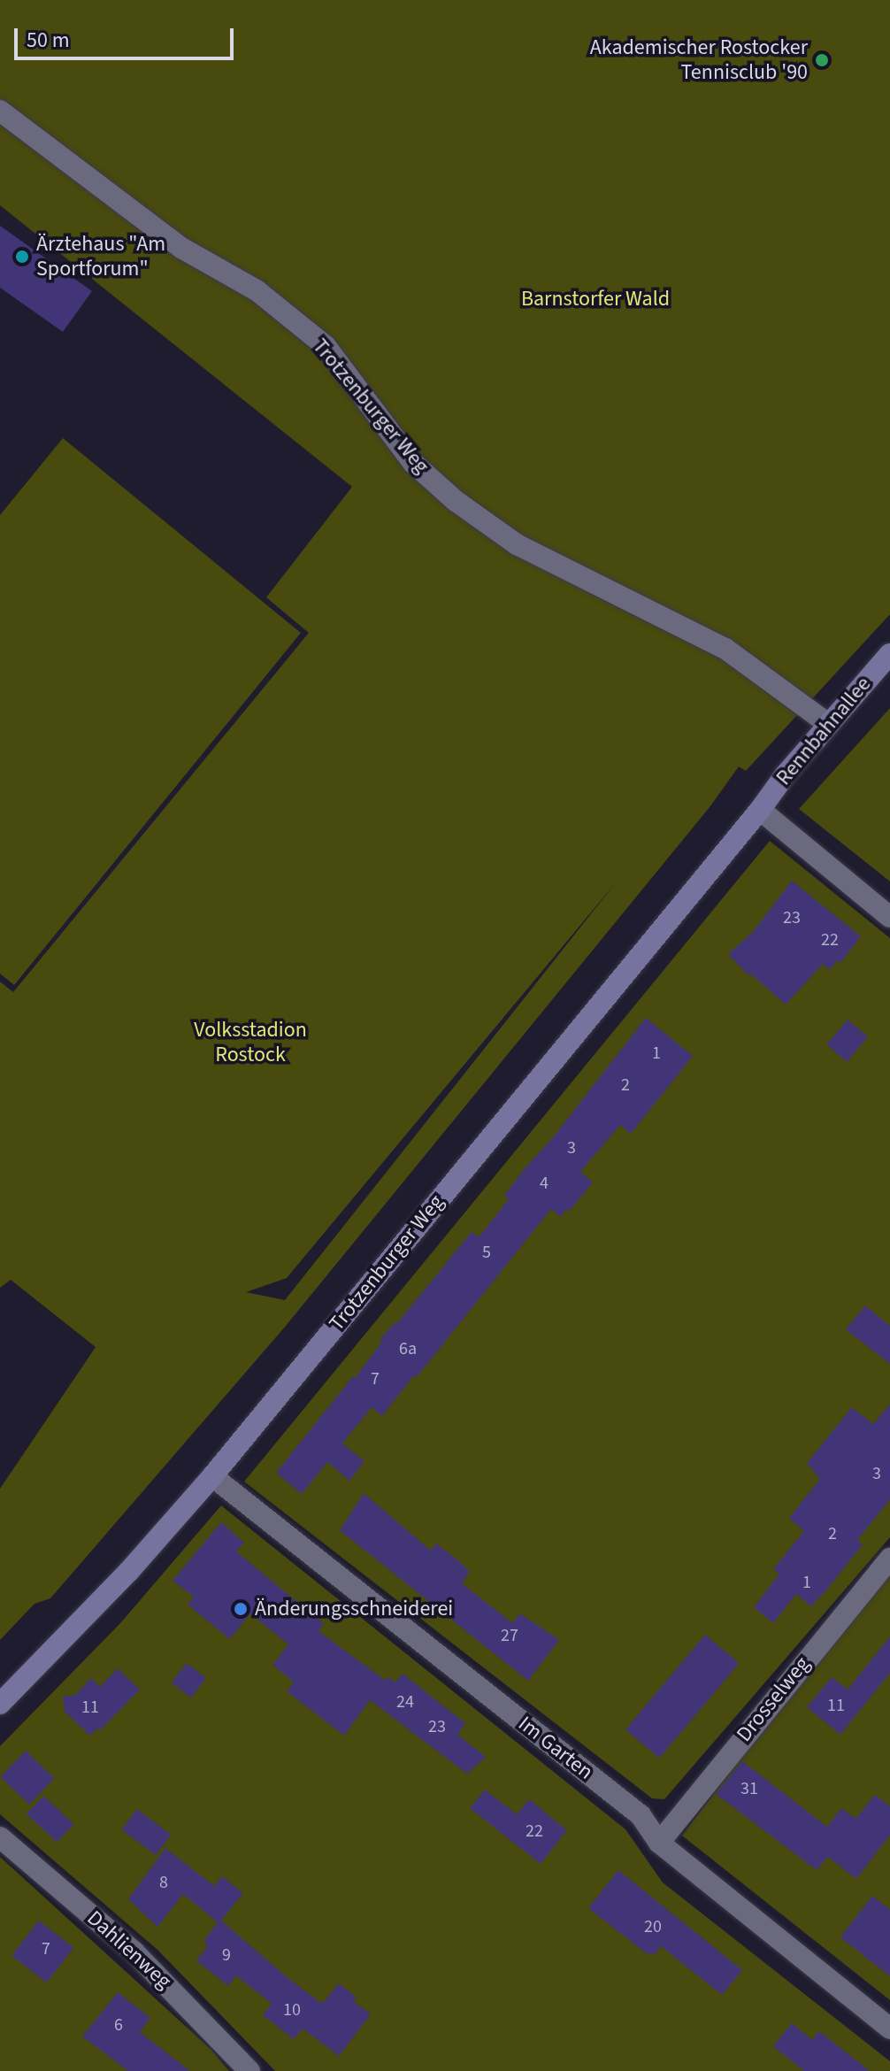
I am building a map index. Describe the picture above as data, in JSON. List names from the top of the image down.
{
  "streets": {
    "street": [
      "Trotzenburger Weg",
      "Rennbahnallee",
      "Drosselweg",
      "Im Garten",
      "Dahlienweg"
    ]
  },
  "crossings": [
    ["Trotzenburger Weg", "Rennbahnallee"],
    ["Trotzenburger Weg", "Im Garten"],
    ["Drosselweg", "Im Garten"]
  ],
  "parks": ["Barnstorfer Wald", "Volksstadion Rostock"],
  "places": ["Akademischer Rostocker Tennisclub '90", "Ärztehaus \"Am Sportforum\"", "Änderungsschneiderei"],
  "house_numbers": [
    "23",
    "22",
    "1",
    "2",
    "3",
    "4",
    "5",
    "6a",
    "7",
    "3",
    "2",
    "1",
    "27",
    "24",
    "11",
    "11",
    "23",
    "31",
    "22",
    "8",
    "20",
    "7",
    "9",
    "10",
    "6"
  ],
  "scale_bar": "50 m"
}
